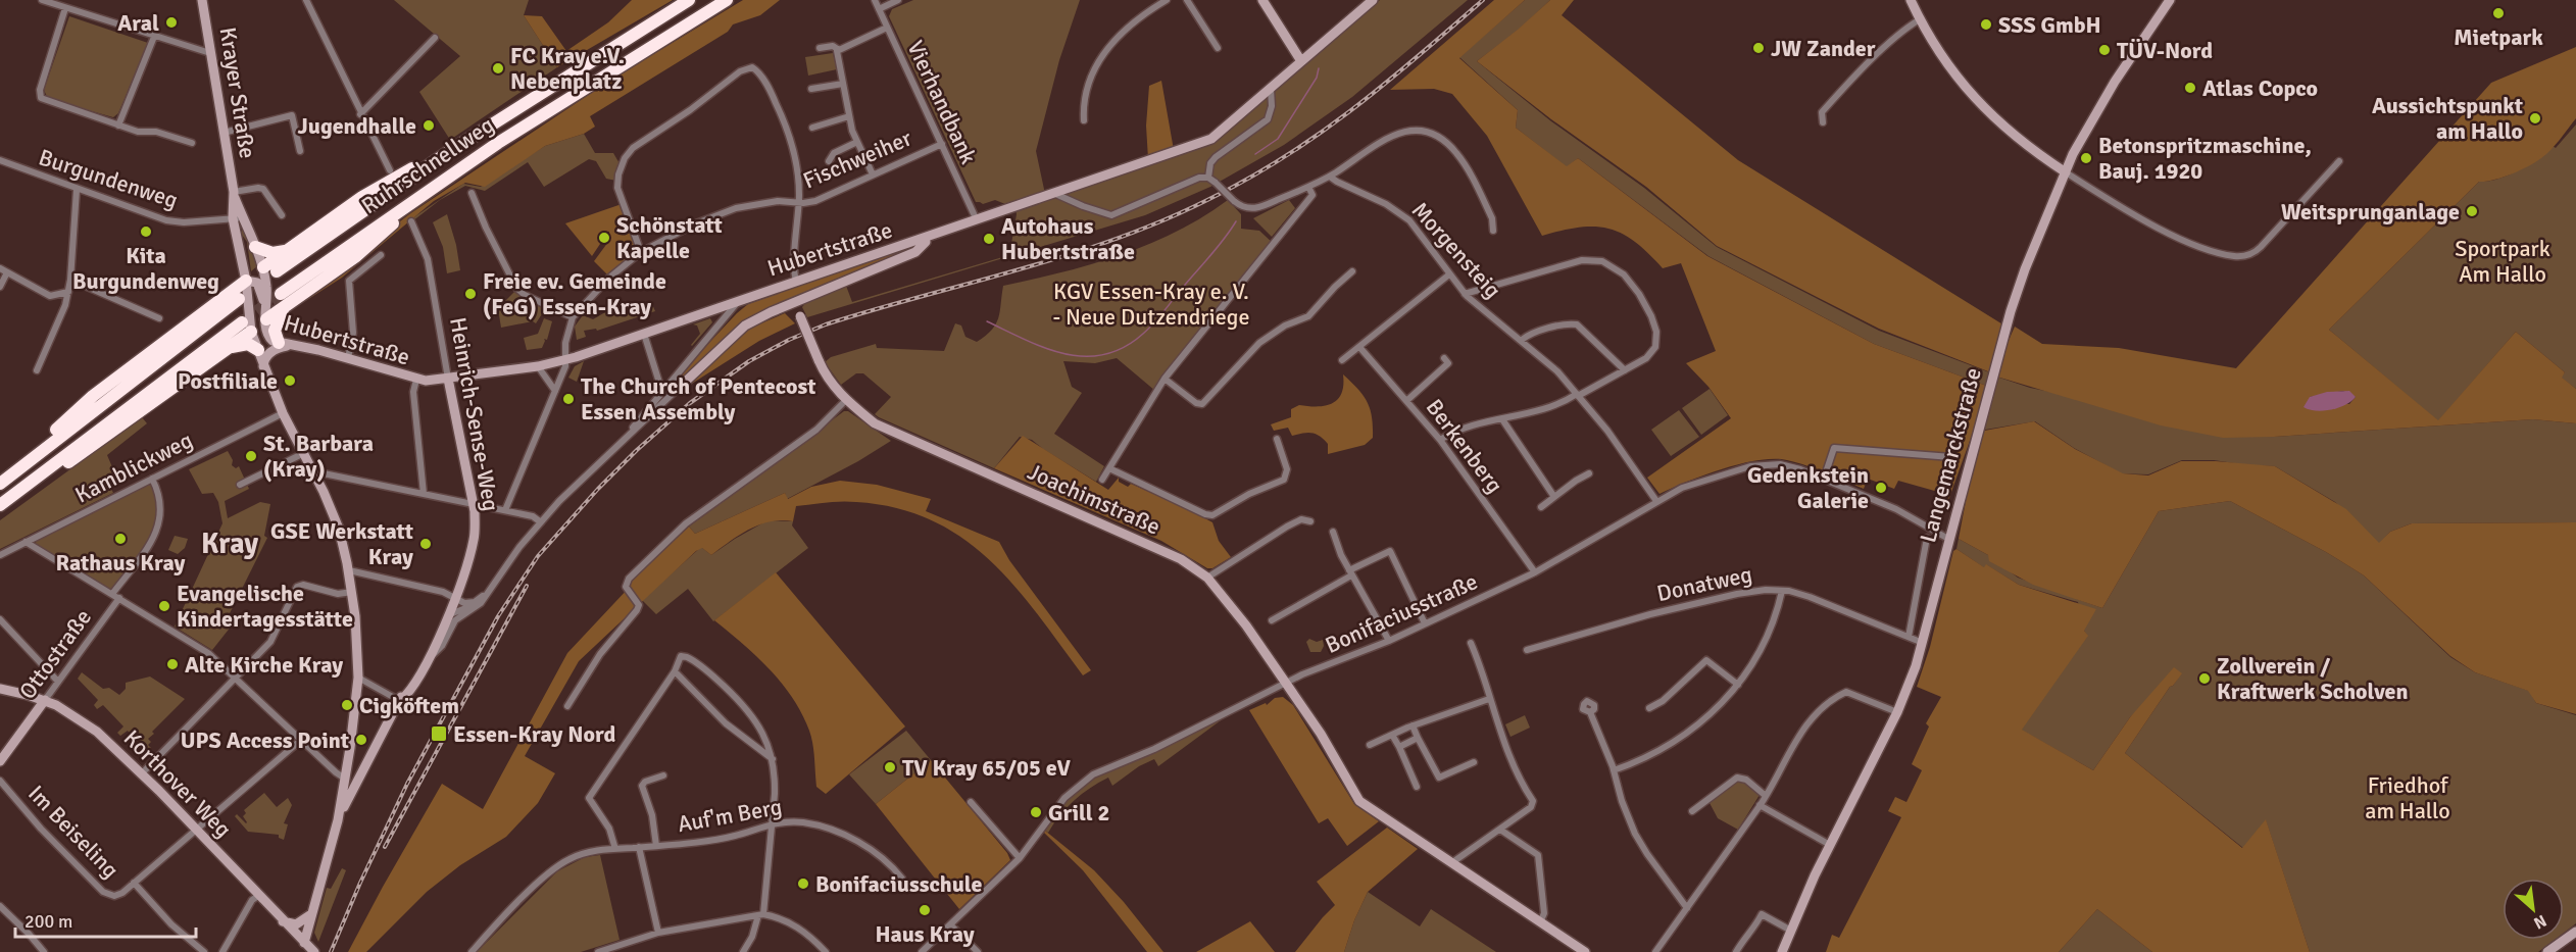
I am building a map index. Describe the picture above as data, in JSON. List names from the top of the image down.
{
  "streets": {
    "highway": ["Ruhrschnellweg"],
    "street": [
      "Krayer Straße",
      "Vierhandbank",
      "Fischweiher",
      "Burgundenweg",
      "Hubertstraße",
      "Morgensteig",
      "Heinrich-Sense-Weg",
      "Berkenberg",
      "Langemarckstraße",
      "Kamblickweg",
      "Joachimstraße",
      "Donatweg",
      "Bonifaciusstraße",
      "Ottostraße",
      "Korthover Weg",
      "Auf'm Berg",
      "Im Beiseling"
    ]
  },
  "crossings": [
    ["Krayer Straße", "Ruhrschnellweg"],
    ["Krayer Straße", "Burgundenweg"],
    ["Krayer Straße", "Hubertstraße"],
    ["Krayer Straße", "Heinrich-Sense-Weg"],
    ["Krayer Straße", "Kamblickweg"],
    ["Krayer Straße", "Korthover Weg"],
    ["Vierhandbank", "Fischweiher"],
    ["Vierhandbank", "Hubertstraße"],
    ["Fischweiher", "Hubertstraße"],
    ["Ruhrschnellweg", "Hubertstraße"],
    ["Hubertstraße", "Heinrich-Sense-Weg"],
    ["Morgensteig", "Bonifaciusstraße"],
    ["Berkenberg", "Bonifaciusstraße"],
    ["Langemarckstraße", "Donatweg"],
    ["Langemarckstraße", "Bonifaciusstraße"],
    ["Kamblickweg", "Ottostraße"],
    ["Joachimstraße", "Bonifaciusstraße"],
    ["Ottostraße", "Korthover Weg"]
  ],
  "districts": ["Kray"],
  "parks": ["Sportpark Am Hallo", "KGV Essen-Kray e. V. - Neue Dutzendriege", "Friedhof am Hallo"],
  "places": {
    "other": [
      "Mietpark",
      "Aral",
      "SSS GmbH",
      "JW Zander",
      "TÜV-Nord",
      "FC Kray e.V. Nebenplatz",
      "Atlas Copco",
      "Aussichtspunkt am Hallo",
      "Jugendhalle",
      "Betonspritzmaschine, Bauj. 1920",
      "Weitsprunganlage",
      "Kita Burgundenweg",
      "Schönstatt Kapelle",
      "Autohaus Hubertstraße",
      "Freie ev. Gemeinde (FeG) Essen-Kray",
      "Postfiliale",
      "The Church of Pentecost Essen Assembly",
      "St. Barbara (Kray)",
      "Gedenkstein Galerie",
      "Rathaus Kray",
      "GSE Werkstatt Kray",
      "Evangelische Kindertagesstätte",
      "Alte Kirche Kray",
      "Zollverein / Kraftwerk Scholven",
      "Cigköftem",
      "UPS Access Point",
      "TV Kray 65/05 eV",
      "Grill 2",
      "Bonifaciusschule",
      "Haus Kray"
    ],
    "transit": ["Essen-Kray Nord"]
  },
  "scale_bar": "200 m",
  "north": "bottom right"
}
